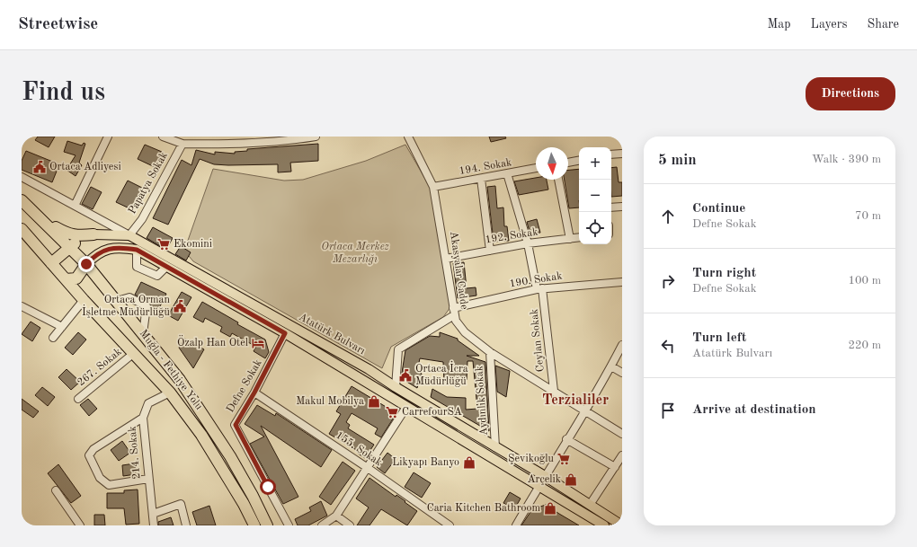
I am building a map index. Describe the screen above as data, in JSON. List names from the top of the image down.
{
  "streets": {
    "highway": ["Muğla - Fethiye Yolu"],
    "main road": ["Atatürk Bulvarı"],
    "street": [
      "194. Sokak",
      "Papatya Sokak",
      "192. Sokak",
      "Akasyalar Cadde",
      "190. Sokak",
      "Ceylan Sokak",
      "267. Sokak",
      "Defne Sokak",
      "Aydınlık Sokak",
      "155. Sokak",
      "214. Sokak"
    ]
  },
  "crossings": [
    ["194. Sokak", "Akasyalar Cadde"],
    ["194. Sokak", "Ceylan Sokak"],
    ["Papatya Sokak", "Atatürk Bulvarı"],
    ["192. Sokak", "Akasyalar Cadde"],
    ["192. Sokak", "Ceylan Sokak"],
    ["Akasyalar Cadde", "190. Sokak"],
    ["Akasyalar Cadde", "Ceylan Sokak"],
    ["Akasyalar Cadde", "Aydınlık Sokak"],
    ["190. Sokak", "Atatürk Bulvarı"],
    ["190. Sokak", "Ceylan Sokak"],
    ["Atatürk Bulvarı", "Muğla - Fethiye Yolu"],
    ["Atatürk Bulvarı", "Defne Sokak"],
    ["Atatürk Bulvarı", "Aydınlık Sokak"],
    ["267. Sokak", "Muğla - Fethiye Yolu"],
    ["Muğla - Fethiye Yolu", "214. Sokak"],
    ["Defne Sokak", "155. Sokak"]
  ],
  "districts": ["Terzialiler"],
  "parks": ["Ortaca Merkez Mezarlığı"],
  "places": {
    "public building": ["Ortaca Adliyesi", "Ortaca Orman İşletme Müdürlüğü", "Ortaca İcra Müdürlüğü"],
    "supermarket": ["Ekomini", "CarrefourSA", "Şevikoğlu"],
    "hotel": ["Özalp Han Otel"],
    "shop": [
      "Makul Mobilya",
      "Likyapı Banyo",
      "Arçelik",
      "Caria Kitchen Bathroom"
    ]
  },
  "north": "bottom",
  "page": {
    "header": "Streetwise",
    "nav": ["Map", "Layers", "Share"],
    "buttons": "Directions",
    "title": "Find us",
    "heading": ["5 min", "Walk · 390 m"],
    "map_buttons": ["+", "−"],
    "list": [
      ["Continue", "Defne Sokak", "70 m"],
      ["Turn right", "Defne Sokak", "100 m"],
      ["Turn left", "Atatürk Bulvarı", "220 m"],
      "Arrive at destination"
    ]
  }
}
